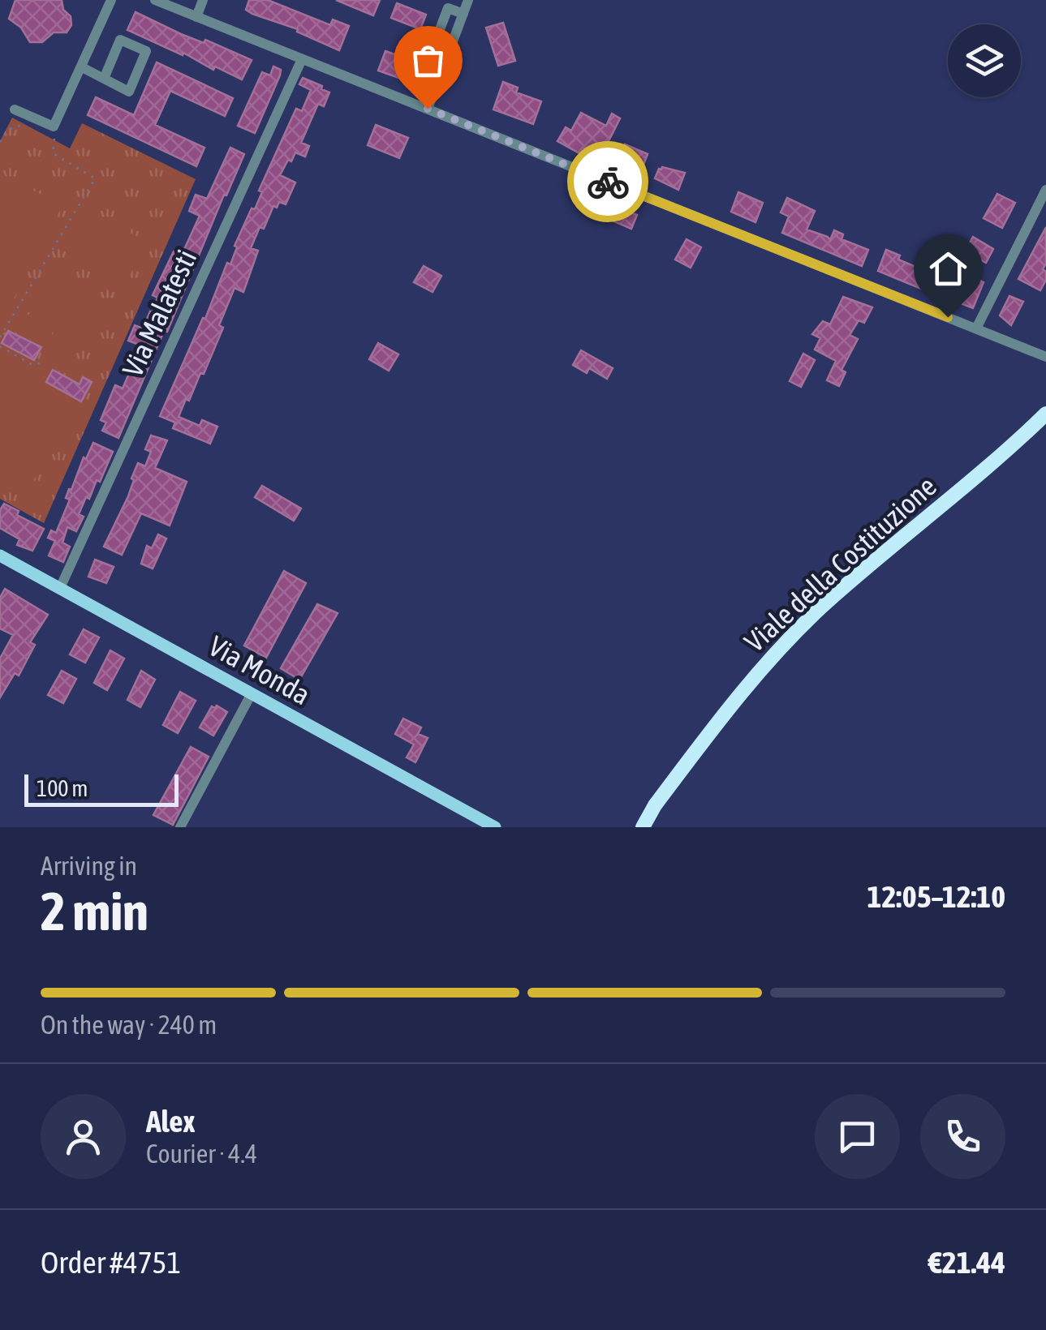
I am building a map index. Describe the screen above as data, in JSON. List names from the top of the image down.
{
  "streets": {
    "highway": ["Viale della Costituzione"],
    "main road": ["Via Monda"],
    "street": ["Via Malatesti"]
  },
  "crossings": [
    ["Via Malatesti", "Via Monda"]
  ],
  "scale_bar": "100 m",
  "page": {
    "scale": "100 m",
    "heading": ["2 min", "Arriving in", "12:05–12:10"],
    "panel": [
      "Alex",
      "Courier · 4.4",
      "Order #4751",
      "€21.44"
    ],
    "bar": "On the way · 240 m"
  }
}
